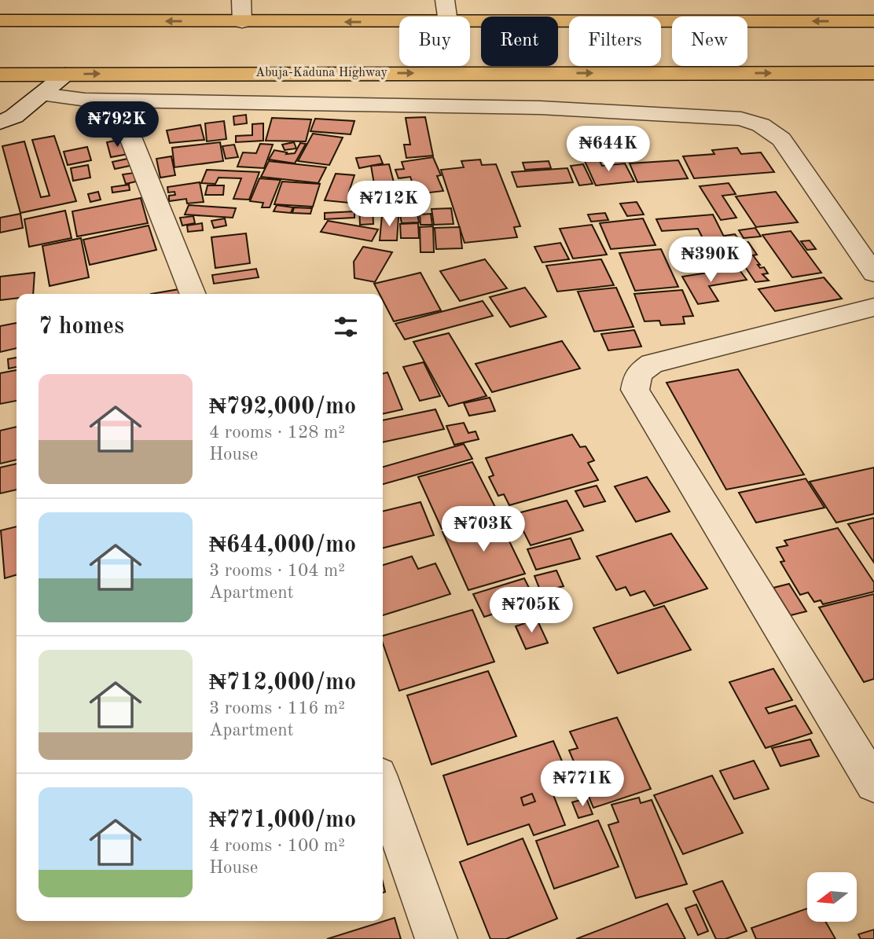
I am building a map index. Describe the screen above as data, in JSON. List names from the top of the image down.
{
  "streets": {
    "highway": ["Abuja-Kaduna Highway"]
  },
  "north": "left",
  "page": {
    "chip": [
      "Buy",
      "Rent",
      "Filters",
      "New"
    ],
    "price": [
      "₦792K",
      "₦644K",
      "₦712K",
      "₦390K",
      "₦703K",
      "₦705K",
      "₦771K"
    ],
    "heading": "7 homes",
    "list": [
      {
        "name": "₦792,000/mo",
        "note": "4 rooms · 128 m² · House"
      },
      {
        "name": "₦644,000/mo",
        "note": "3 rooms · 104 m² · Apartment"
      },
      {
        "name": "₦712,000/mo",
        "note": "3 rooms · 116 m² · Apartment"
      },
      {
        "name": "₦771,000/mo",
        "note": "4 rooms · 100 m² · House"
      }
    ]
  }
}
